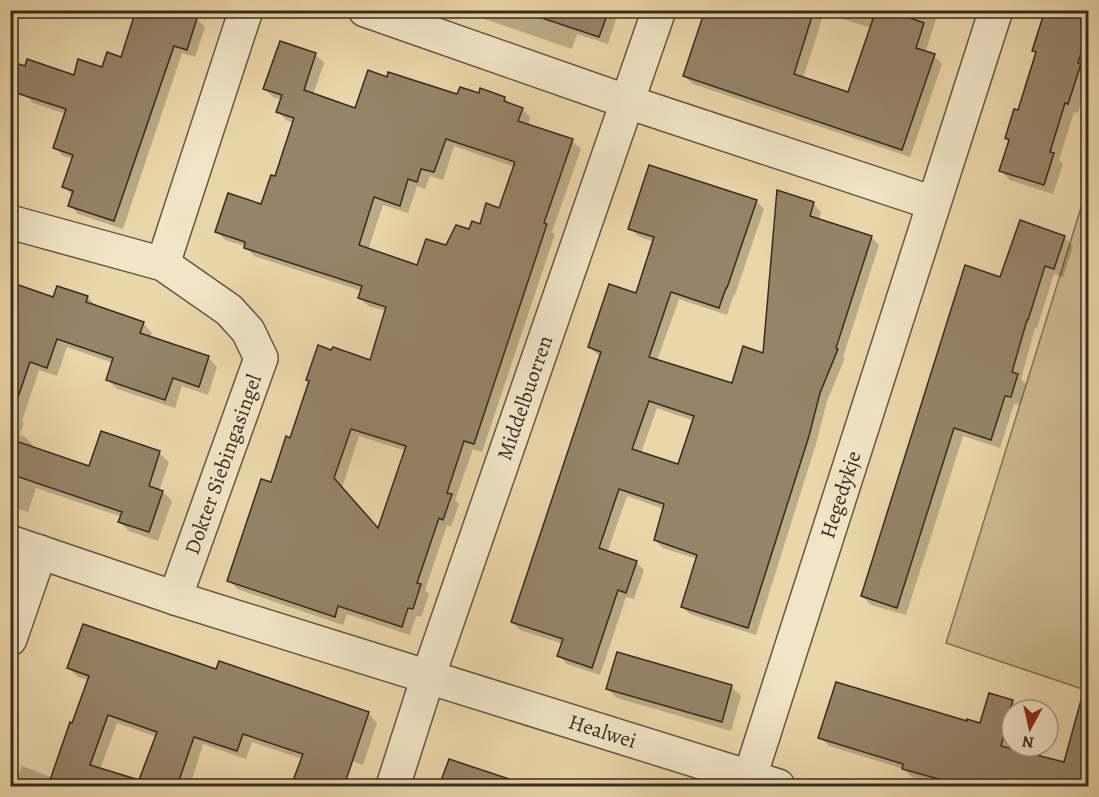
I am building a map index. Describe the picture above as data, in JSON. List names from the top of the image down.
{
  "streets": {
    "street": [
      "Middelbuorren",
      "Dokter Siebingasingel",
      "Hegedykje",
      "Healwei"
    ]
  },
  "crossings": [
    ["Middelbuorren", "Healwei"],
    ["Hegedykje", "Healwei"]
  ],
  "north": "bottom"
}
